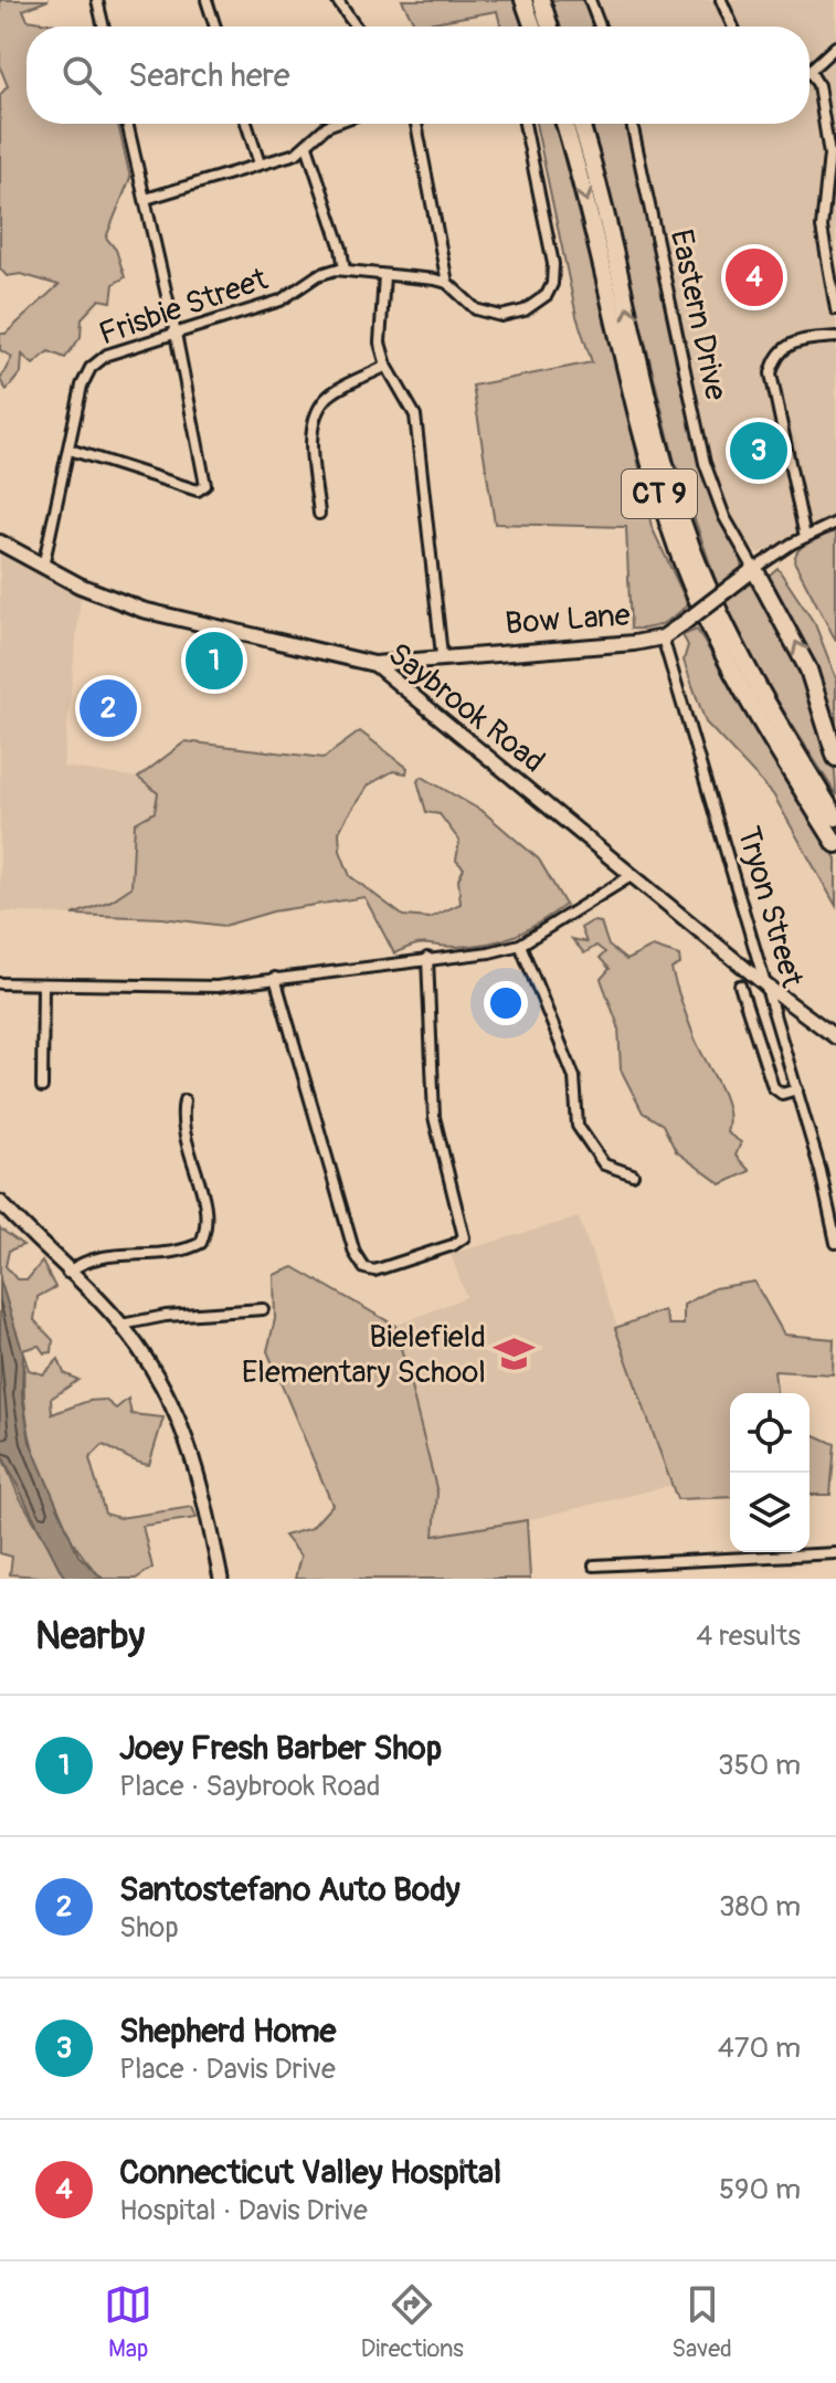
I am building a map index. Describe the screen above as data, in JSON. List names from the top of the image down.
{
  "streets": {
    "highway": ["CT 9"],
    "main road": ["Bow Lane", "Saybrook Road"],
    "street": ["Frisbie Street", "Eastern Drive", "Tryon Street"]
  },
  "crossings": [
    ["Frisbie Street", "Saybrook Road"],
    ["Eastern Drive", "Bow Lane"],
    ["Bow Lane", "Saybrook Road"],
    ["Bow Lane", "Tryon Street"],
    ["Saybrook Road", "Tryon Street"]
  ],
  "places": {
    "school or university": ["Bielefield Elementary School"]
  },
  "page": {
    "search": "Search here",
    "pins": [
      "4",
      "3",
      "1",
      "2"
    ],
    "heading": ["Nearby", "4 results"],
    "list": [
      {
        "mark": "1",
        "name": "Joey Fresh Barber Shop",
        "note": "Place · Saybrook Road",
        "value": "350 m"
      },
      {
        "mark": "2",
        "name": "Santostefano Auto Body",
        "note": "Shop",
        "value": "380 m"
      },
      {
        "mark": "3",
        "name": "Shepherd Home",
        "note": "Place · Davis Drive",
        "value": "470 m"
      },
      {
        "mark": "4",
        "name": "Connecticut Valley Hospital",
        "note": "Hospital · Davis Drive",
        "value": "590 m"
      }
    ],
    "nav": ["Map", "Directions", "Saved"]
  }
}
